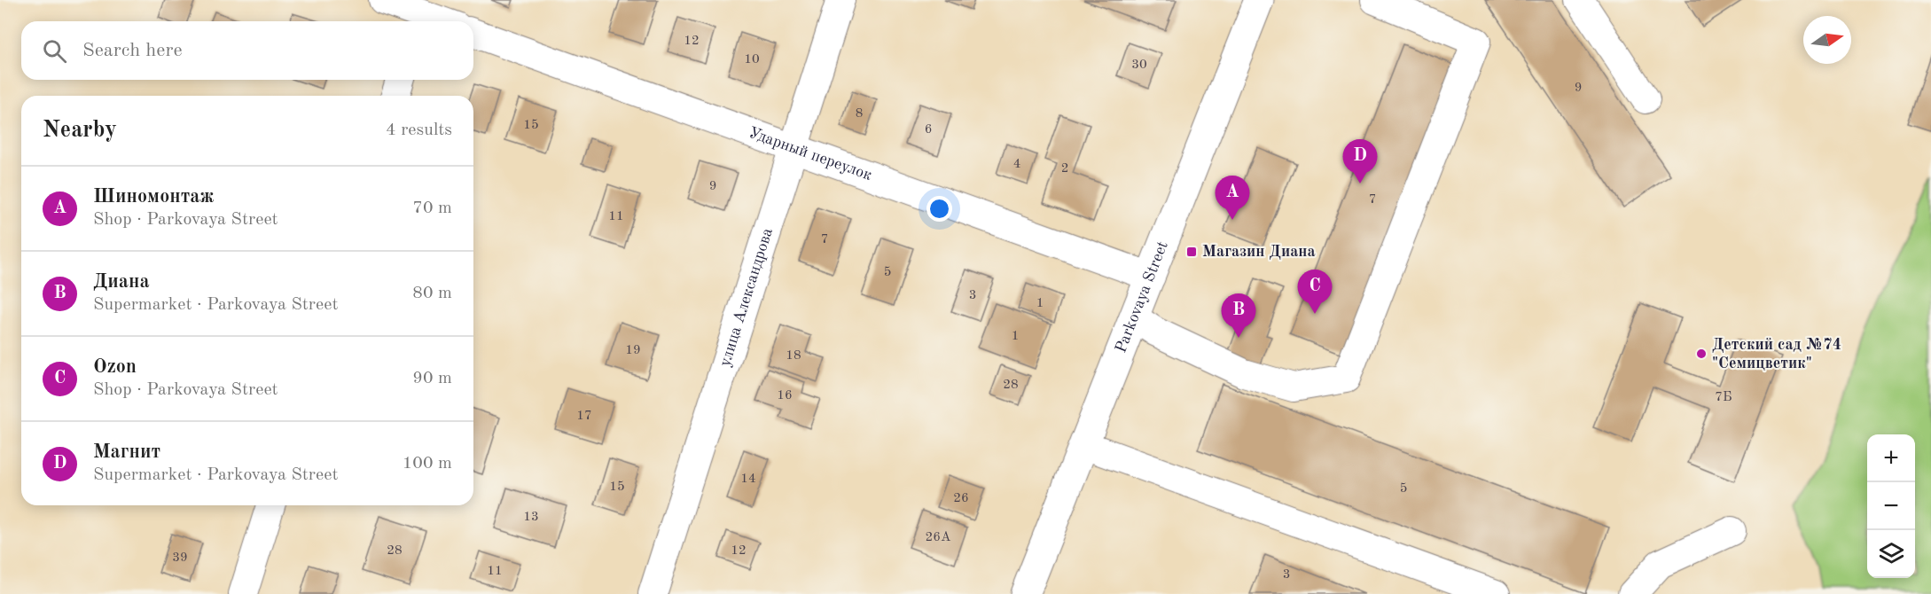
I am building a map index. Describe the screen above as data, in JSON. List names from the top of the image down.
{
  "streets": {
    "main road": ["Parkovaya Street"],
    "street": ["Ударный переулок", "улица Александрова"]
  },
  "crossings": [
    ["Ударный переулок", "улица Александрова"],
    ["Ударный переулок", "Parkovaya Street"]
  ],
  "places": {
    "transit": ["Магазин Диана"],
    "other": ["Детский сад №74 \"Семицветик\""]
  },
  "house_numbers": [
    "12",
    "10",
    "30",
    "9",
    "8",
    "15",
    "6",
    "4",
    "2",
    "9",
    "7",
    "11",
    "7",
    "5",
    "3",
    "1",
    "1",
    "19",
    "18",
    "28",
    "16",
    "7Б",
    "17",
    "14",
    "15",
    "5",
    "26",
    "13",
    "26А",
    "28",
    "12",
    "39",
    "11",
    "3"
  ],
  "north": "right",
  "page": {
    "search": "Search here",
    "heading": ["Nearby", "4 results"],
    "pins": [
      "D",
      "A",
      "C",
      "B"
    ],
    "list": [
      {
        "mark": "A",
        "name": "Шиномонтаж",
        "note": "Shop · Parkovaya Street",
        "value": "70 m"
      },
      {
        "mark": "B",
        "name": "Диана",
        "note": "Supermarket · Parkovaya Street",
        "value": "80 m"
      },
      {
        "mark": "C",
        "name": "Ozon",
        "note": "Shop · Parkovaya Street",
        "value": "90 m"
      },
      {
        "mark": "D",
        "name": "Магнит",
        "note": "Supermarket · Parkovaya Street",
        "value": "100 m"
      }
    ],
    "map_buttons": ["+", "−"]
  }
}
